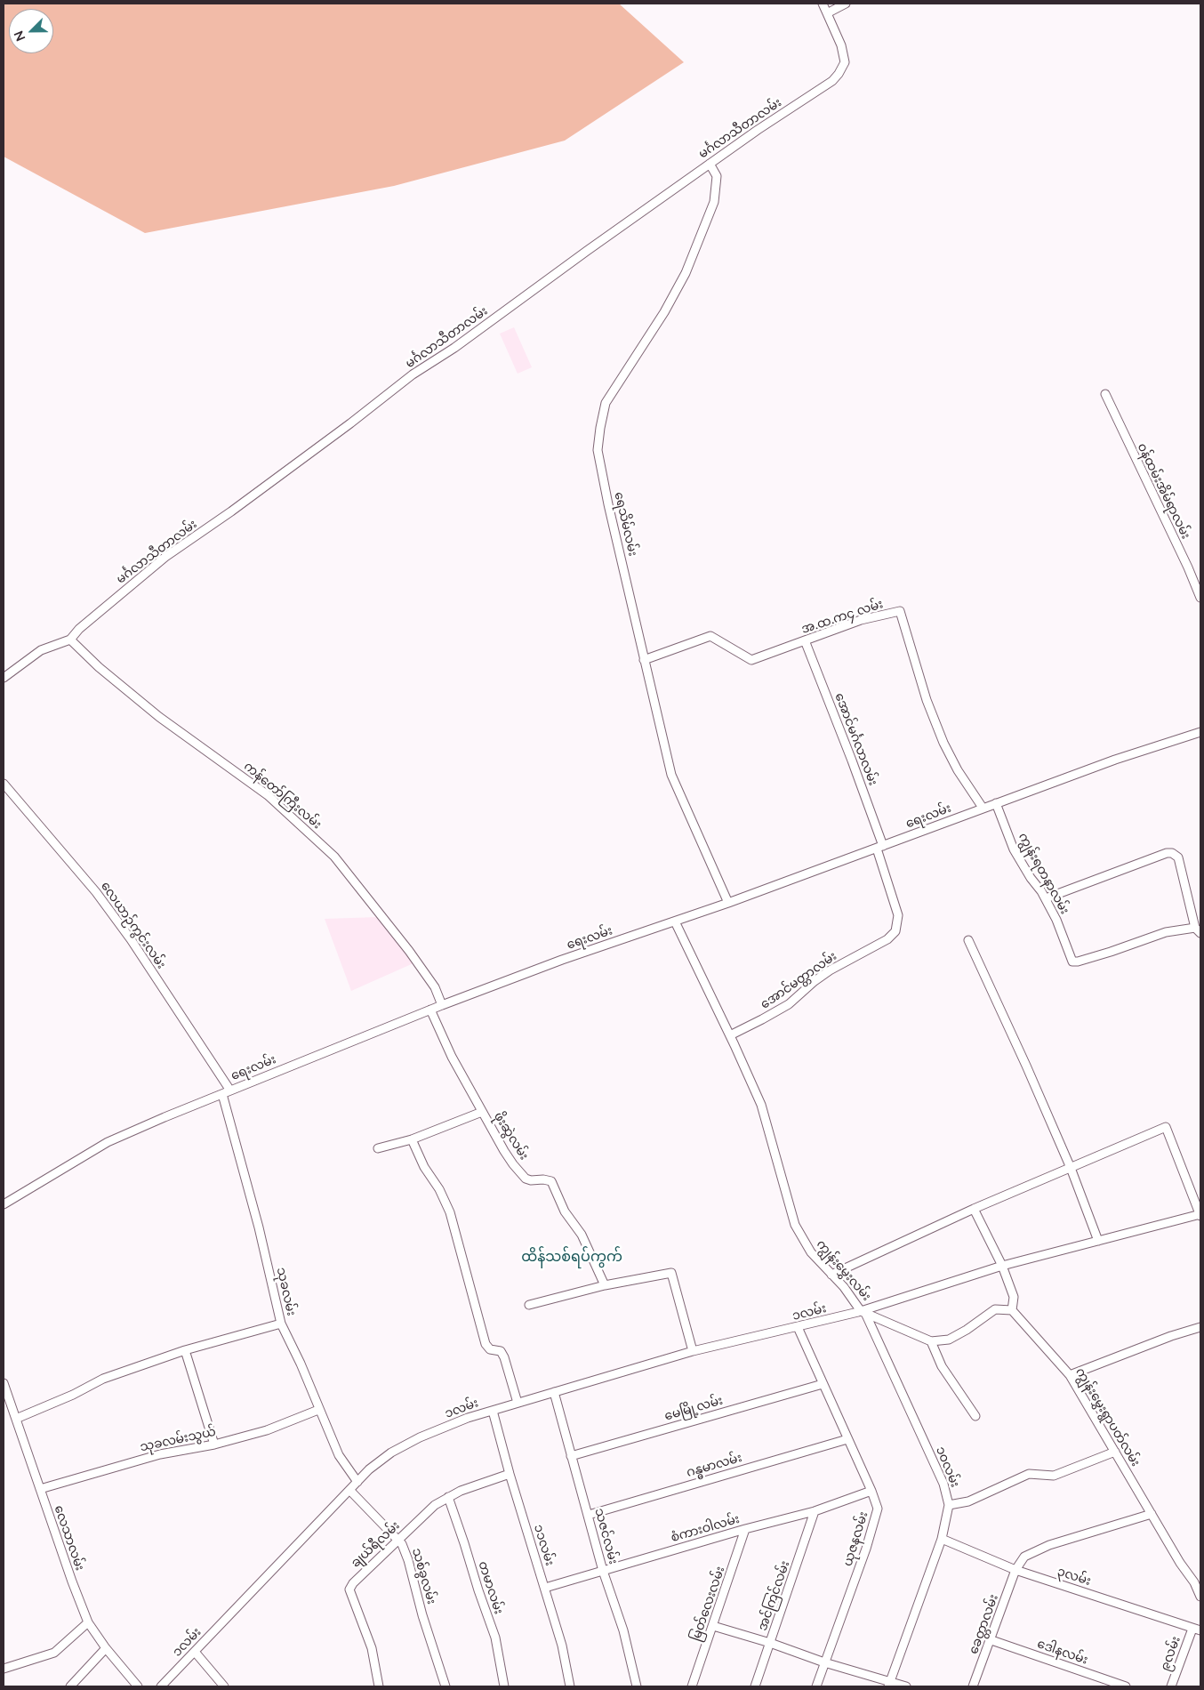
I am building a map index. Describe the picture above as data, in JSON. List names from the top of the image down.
{
  "streets": {
    "street": [
      "မင်္ဂလာသီတာလမ်း",
      "၀န်ထမ်းအိမ်ရာလမ်း",
      "ရေသိမ်လမ်း",
      "အ.ထ.က၄ လမ်း",
      "အောင်မင်္ဂလာလမ်း",
      "ကန်တော်ကြီးလမ်း",
      "ရေးလမ်း",
      "ကျွန်းရတနာလမ်း",
      "လေယာဉ်ကွင်းလမ်း",
      "အောင်မတ္တာလမ်း",
      "ဖိုးဆွဲလမ်း",
      "ကျွန်းမွှေးလမ်း",
      "သုခလမ်း",
      "၁လမ်း",
      "မေမြို့လမ်း",
      "ကျွန်းမွှေးရွာပတ်လမ်း",
      "သုခလမ်းသွယ်",
      "ဂန္ဓမာလမ်း",
      "၁၀လမ်း",
      "စံကားဝါလမ်း",
      "သဇင်လမ်း",
      "လေသာလမ်း",
      "ယုဇနလမ်း",
      "ချယ်ရီလမ်း",
      "၁၁လမ်း",
      "သစ်ခွလမ်း",
      "၃လမ်း",
      "တမာလမ်း",
      "အင်ကြင်လမ်း",
      "မြတ်လေးလမ်း",
      "ခေတ္တာလမ်း",
      "ဒေါနလမ်း",
      "၉လမ်း"
    ]
  },
  "crossings": [
    ["မင်္ဂလာသီတာလမ်း", "ရေသိမ်လမ်း"],
    ["မင်္ဂလာသီတာလမ်း", "ကန်တော်ကြီးလမ်း"],
    ["ရေသိမ်လမ်း", "အ.ထ.က၄ လမ်း"],
    ["ရေသိမ်လမ်း", "ရေးလမ်း"],
    ["အ.ထ.က၄ လမ်း", "အောင်မင်္ဂလာလမ်း"],
    ["အ.ထ.က၄ လမ်း", "ရေးလမ်း"],
    ["အောင်မင်္ဂလာလမ်း", "ရေးလမ်း"],
    ["အောင်မင်္ဂလာလမ်း", "အောင်မတ္တာလမ်း"],
    ["ကန်တော်ကြီးလမ်း", "ရေးလမ်း"],
    ["ရေးလမ်း", "ကျွန်းရတနာလမ်း"],
    ["ရေးလမ်း", "လေယာဉ်ကွင်းလမ်း"],
    ["ရေးလမ်း", "အောင်မတ္တာလမ်း"],
    ["ရေးလမ်း", "ဖိုးဆွဲလမ်း"],
    ["ရေးလမ်း", "ကျွန်းမွှေးလမ်း"],
    ["ရေးလမ်း", "သုခလမ်း"],
    ["အောင်မတ္တာလမ်း", "ကျွန်းမွှေးလမ်း"],
    ["ကျွန်းမွှေးလမ်း", "၁လမ်း"],
    ["ကျွန်းမွှေးလမ်း", "၁၀လမ်း"],
    ["သုခလမ်း", "၁လမ်း"],
    ["သုခလမ်း", "သုခလမ်းသွယ်"],
    ["၁လမ်း", "၁၀လမ်း"],
    ["၁လမ်း", "သဇင်လမ်း"],
    ["၁လမ်း", "ယုဇနလမ်း"],
    ["၁လမ်း", "၁၁လမ်း"],
    ["၁လမ်း", "သစ်ခွလမ်း"],
    ["မေမြို့လမ်း", "သဇင်လမ်း"],
    ["မေမြို့လမ်း", "ယုဇနလမ်း"],
    ["သုခလမ်းသွယ်", "လေသာလမ်း"],
    ["ဂန္ဓမာလမ်း", "သဇင်လမ်း"],
    ["ဂန္ဓမာလမ်း", "ယုဇနလမ်း"],
    ["၁၀လမ်း", "၃လမ်း"],
    ["စံကားဝါလမ်း", "သဇင်လမ်း"],
    ["စံကားဝါလမ်း", "ယုဇနလမ်း"],
    ["စံကားဝါလမ်း", "၁၁လမ်း"],
    ["စံကားဝါလမ်း", "အင်ကြင်လမ်း"],
    ["စံကားဝါလမ်း", "မြတ်လေးလမ်း"],
    ["ချယ်ရီလမ်း", "၁၁လမ်း"],
    ["ချယ်ရီလမ်း", "သစ်ခွလမ်း"],
    ["ချယ်ရီလမ်း", "တမာလမ်း"],
    ["၃လမ်း", "ခေတ္တာလမ်း"],
    ["၃လမ်း", "၉လမ်း"],
    ["ခေတ္တာလမ်း", "ဒေါနလမ်း"]
  ],
  "districts": ["ထိန်သစ်ရပ်ကွက်"],
  "north": "bottom left"
}
